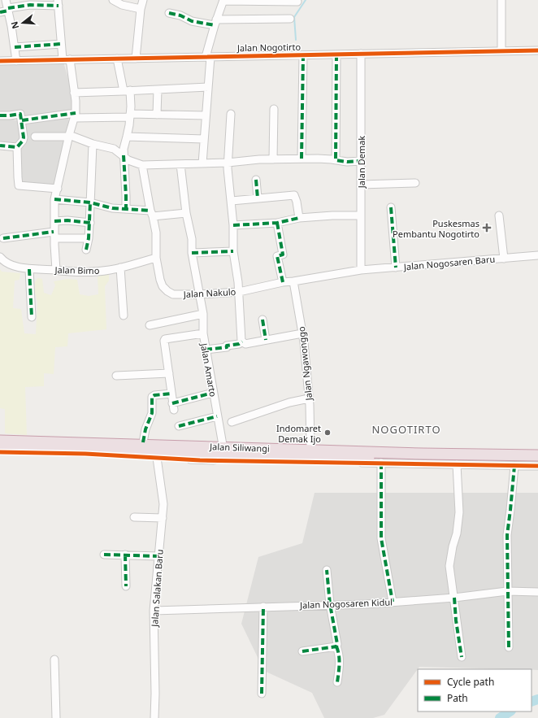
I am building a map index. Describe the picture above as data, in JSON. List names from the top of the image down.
{
  "streets": {
    "highway": ["Jalan Siliwangi"],
    "street": [
      "Jalan Nogotirto",
      "Jalan Demak",
      "Jalan Nogosaren Baru",
      "Jalan Bimo",
      "Jalan Nakulo",
      "Jalan Ngawonggo",
      "Jalan Amarto",
      "Jalan Salakan Baru",
      "Jalan Nogosaren Kidul"
    ]
  },
  "crossings": [
    ["Jalan Nogotirto", "Jalan Demak"],
    ["Jalan Demak", "Jalan Nogosaren Baru"],
    ["Jalan Demak", "Jalan Nakulo"],
    ["Jalan Nogosaren Baru", "Jalan Nakulo"],
    ["Jalan Bimo", "Jalan Nakulo"],
    ["Jalan Nakulo", "Jalan Ngawonggo"],
    ["Jalan Nakulo", "Jalan Amarto"],
    ["Jalan Salakan Baru", "Jalan Nogosaren Kidul"]
  ],
  "districts": ["NOGOTIRTO"],
  "places": {
    "health": ["Puskesmas Pembantu Nogotirto"],
    "other": ["Indomaret Demak Ijo"]
  },
  "legend": ["Cycle path", "Path"],
  "north": "left"
}
